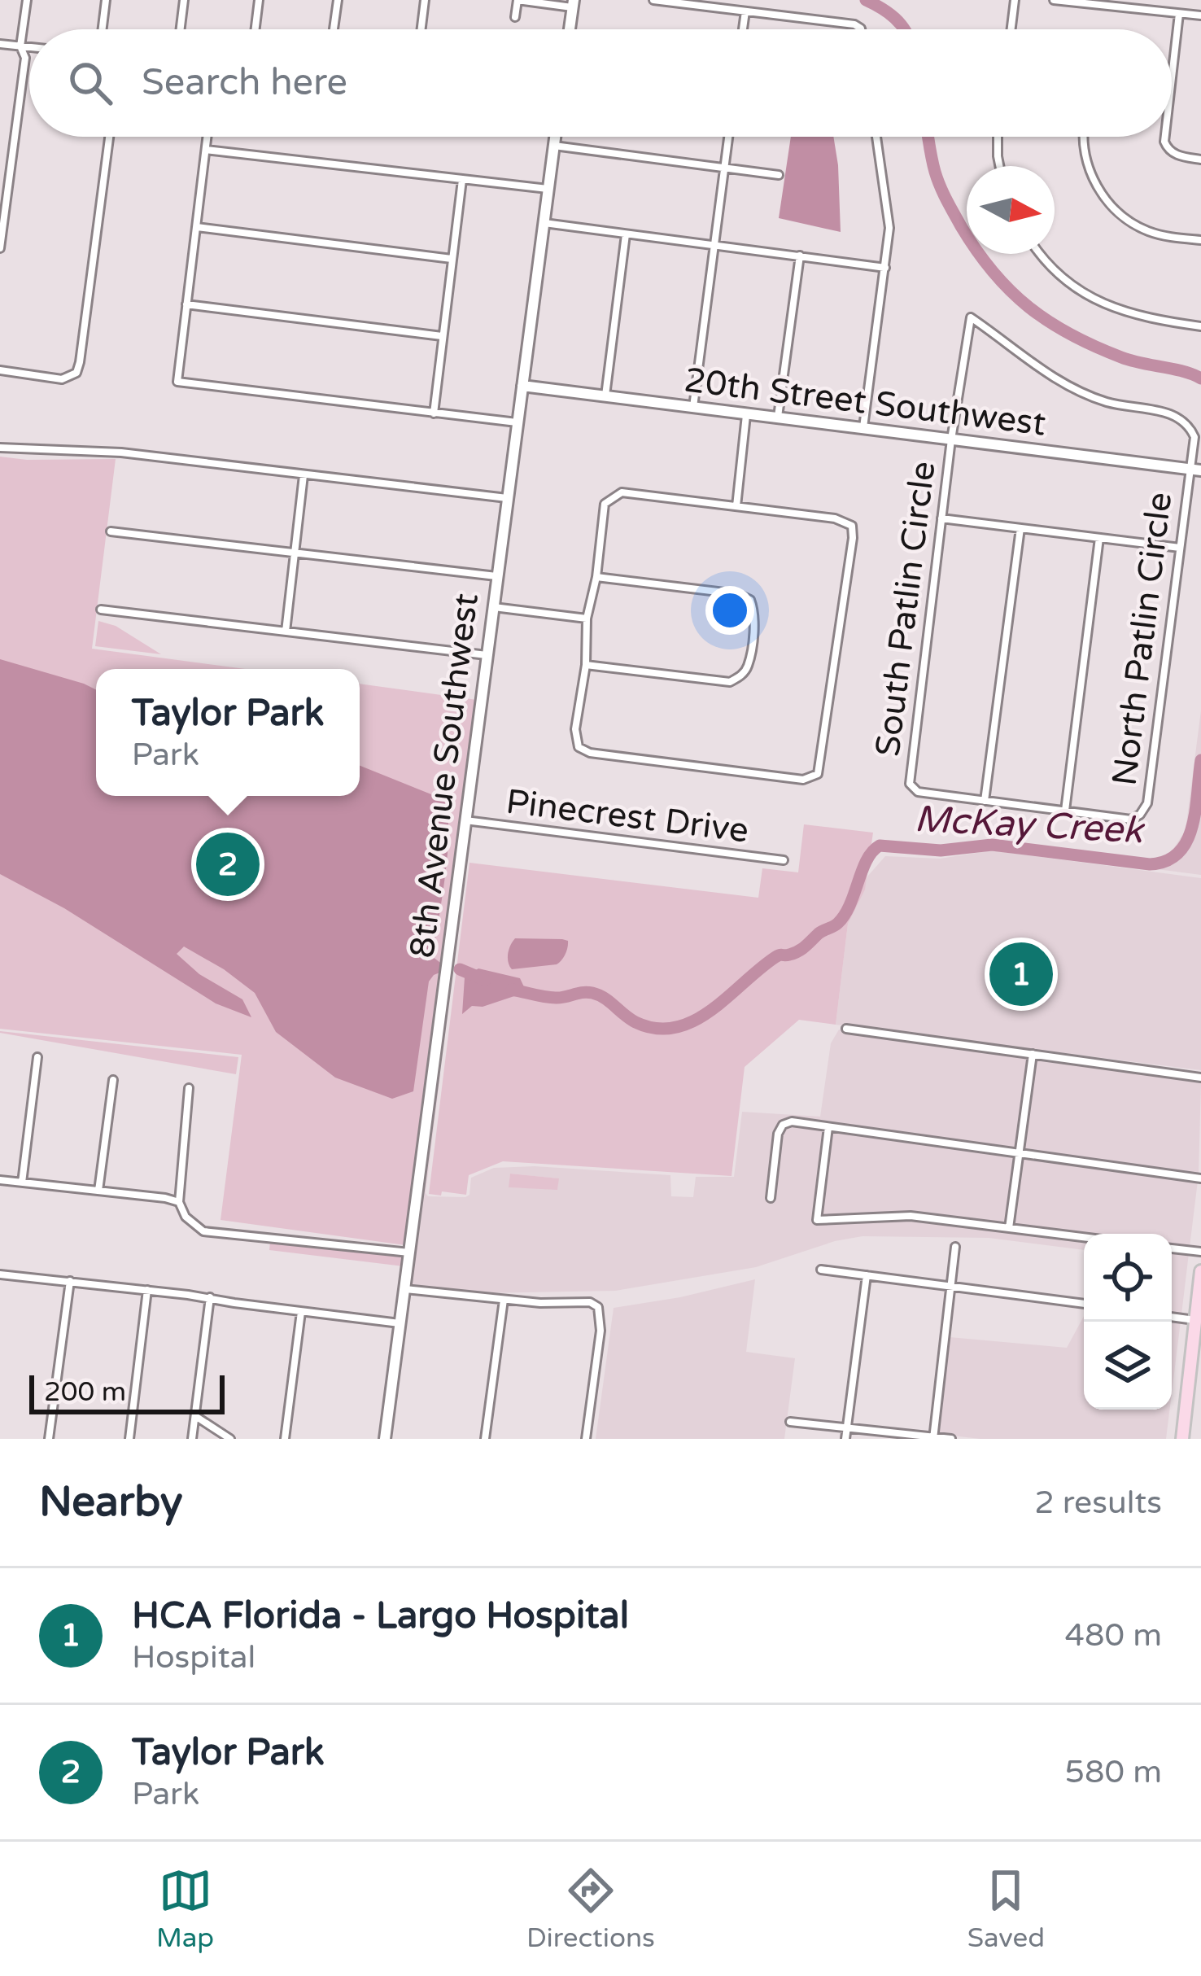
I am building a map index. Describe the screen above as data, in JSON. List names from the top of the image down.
{
  "streets": {
    "street": [
      "20th Street Southwest",
      "South Patlin Circle",
      "North Patlin Circle",
      "8th Avenue Southwest",
      "Pinecrest Drive"
    ]
  },
  "crossings": [
    ["20th Street Southwest", "South Patlin Circle"],
    ["20th Street Southwest", "North Patlin Circle"],
    ["20th Street Southwest", "8th Avenue Southwest"],
    ["South Patlin Circle", "North Patlin Circle"],
    ["8th Avenue Southwest", "Pinecrest Drive"]
  ],
  "water": ["McKay Creek"],
  "scale_bar": "200 m",
  "north": "right",
  "page": {
    "search": "Search here",
    "popup": ["Taylor Park", "Park"],
    "pins": ["2", "1"],
    "scale": "200 m",
    "heading": ["Nearby", "2 results"],
    "list": [
      {
        "mark": "1",
        "name": "HCA Florida - Largo Hospital",
        "note": "Hospital",
        "value": "480 m"
      },
      {
        "mark": "2",
        "name": "Taylor Park",
        "note": "Park",
        "value": "580 m"
      }
    ],
    "nav": ["Map", "Directions", "Saved"]
  }
}
